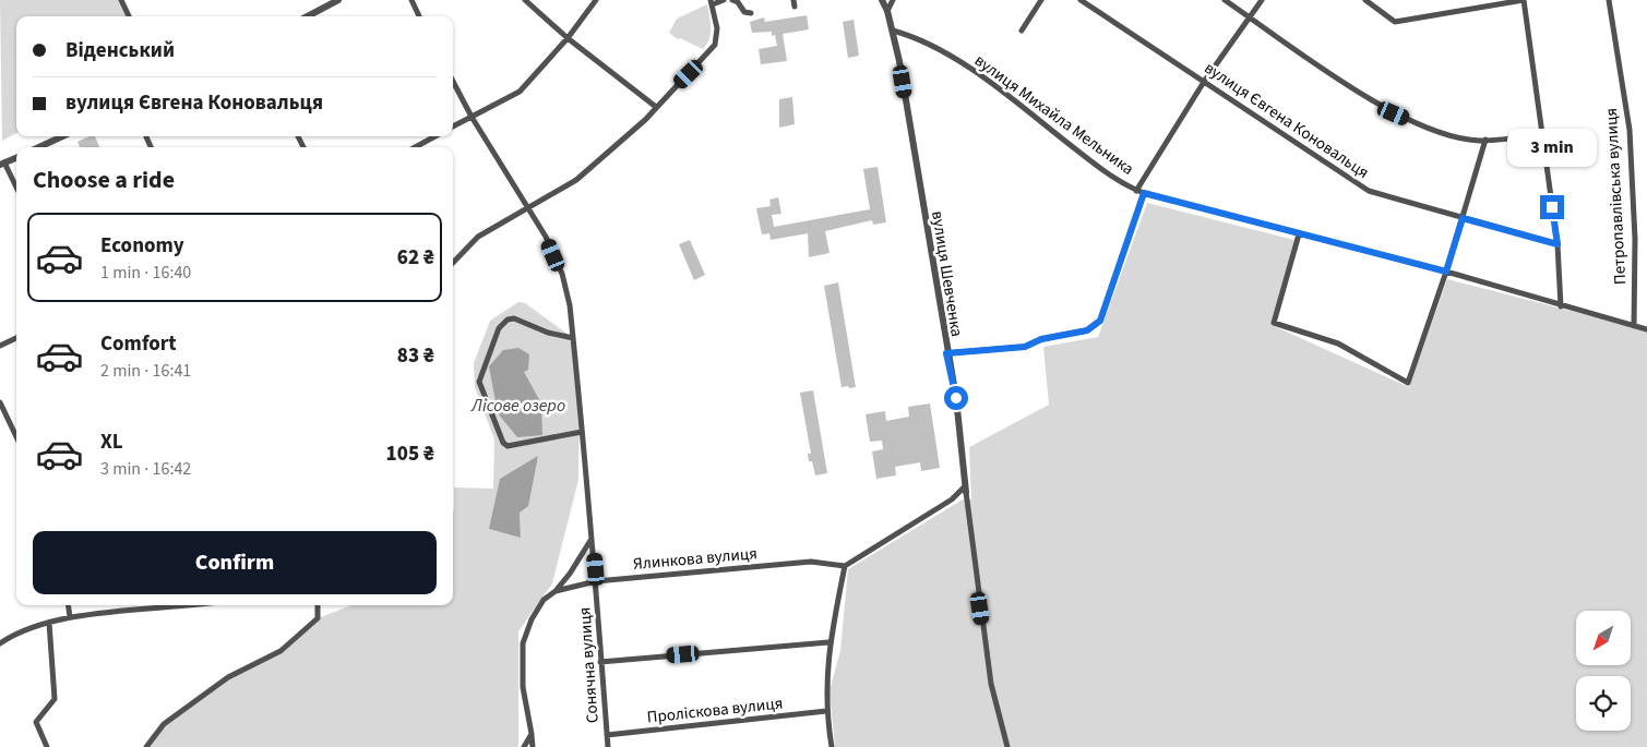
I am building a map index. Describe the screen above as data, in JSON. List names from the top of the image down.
{
  "streets": {
    "street": [
      "вулиця Михайла Мельника",
      "вулиця Євгена Коновальця",
      "Петропавлівська вулиця",
      "вулиця Шевченка",
      "Ялинкова вулиця",
      "Сонячна вулиця",
      "Проліскова вулиця"
    ]
  },
  "crossings": [
    ["вулиця Михайла Мельника", "Петропавлівська вулиця"],
    ["вулиця Михайла Мельника", "вулиця Шевченка"],
    ["Ялинкова вулиця", "Сонячна вулиця"],
    ["Сонячна вулиця", "Проліскова вулиця"]
  ],
  "water": ["Лісове озеро"],
  "north": "bottom left",
  "page": {
    "banner": ["Віденський", "вулиця Євгена Коновальця"],
    "bubble": "3 min",
    "heading": "Choose a ride",
    "list": [
      {
        "name": "Economy",
        "note": "1 min · 16:40",
        "value": "62 ₴"
      },
      {
        "name": "Comfort",
        "note": "2 min · 16:41",
        "value": "83 ₴"
      },
      {
        "name": "XL",
        "note": "3 min · 16:42",
        "value": "105 ₴"
      }
    ],
    "buttons": "Confirm"
  }
}
